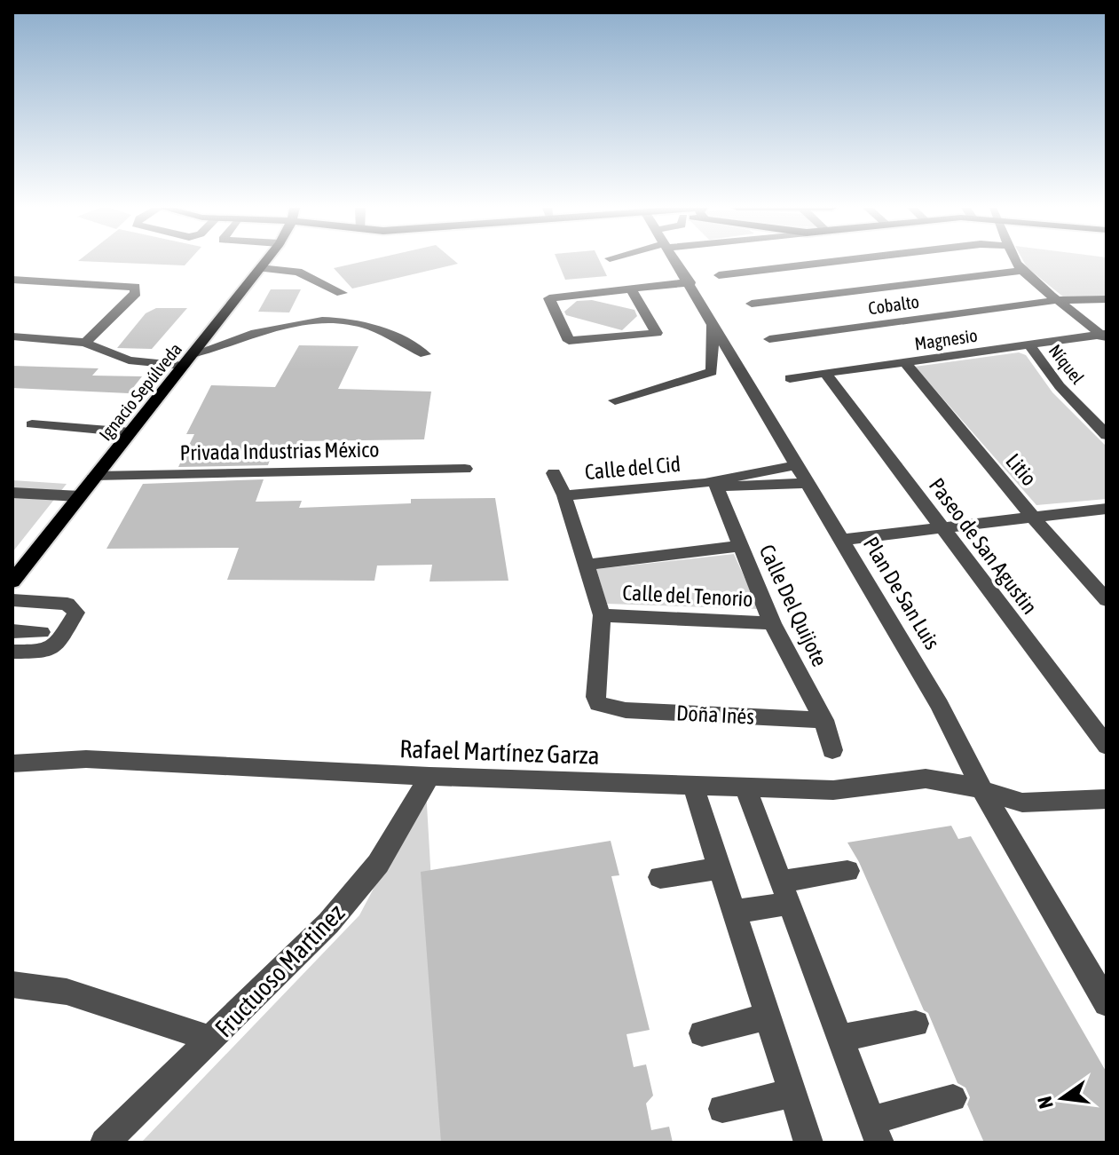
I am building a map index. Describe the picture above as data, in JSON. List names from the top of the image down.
{
  "streets": {
    "main road": ["Ignacio Sepúlveda"],
    "street": [
      "Cobalto",
      "Magnesio",
      "Níquel",
      "Privada Industrias México",
      "Calle del Cid",
      "Litio",
      "Paseo de San Agustin",
      "Plan De San Luis",
      "Calle del Tenorio",
      "Calle Del Quijote",
      "Doña Inés",
      "Rafael Martínez Garza",
      "Fructuoso Martinez"
    ]
  },
  "crossings": [
    ["Magnesio", "Níquel"],
    ["Magnesio", "Litio"],
    ["Magnesio", "Paseo de San Agustin"],
    ["Ignacio Sepúlveda", "Privada Industrias México"],
    ["Calle del Cid", "Plan De San Luis"],
    ["Calle del Cid", "Calle Del Quijote"],
    ["Plan De San Luis", "Rafael Martínez Garza"],
    ["Calle del Tenorio", "Calle Del Quijote"],
    ["Calle del Tenorio", "Doña Inés"],
    ["Calle Del Quijote", "Doña Inés"],
    ["Rafael Martínez Garza", "Fructuoso Martinez"]
  ],
  "north": "left"
}
